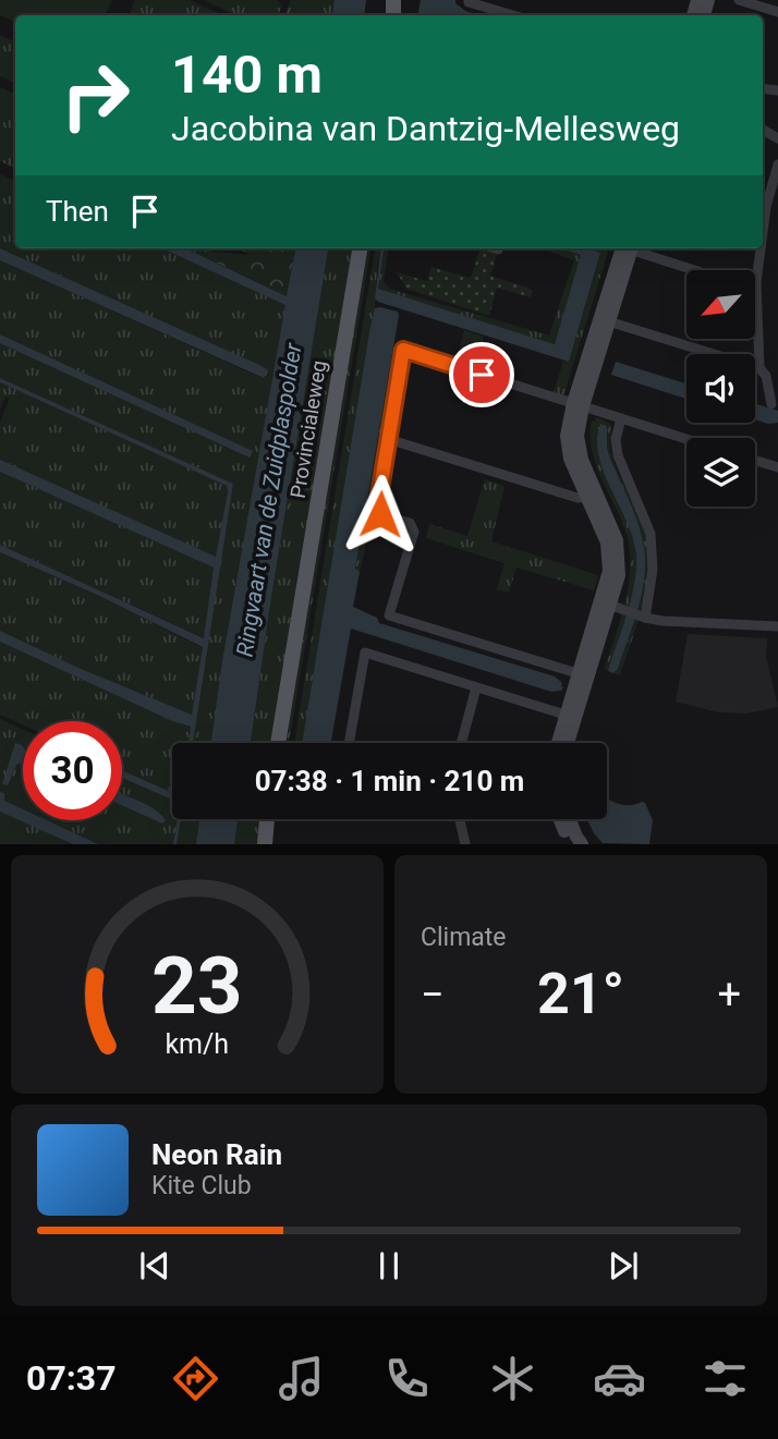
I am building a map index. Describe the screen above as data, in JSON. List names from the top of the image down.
{
  "streets": {
    "main road": ["Provincialeweg"]
  },
  "water": ["Ringvaart van de Zuidplaspolder"],
  "north": "bottom left",
  "page": {
    "turn": ["140 m", "Jacobina van Dantzig-Mellesweg"],
    "then": "Then",
    "limit": "30",
    "trip": "07:38 · 1 min · 210 m",
    "tile": "Climate",
    "heat": ["−", "21°", "+"],
    "song": ["Neon Rain", "Kite Club"],
    "tabs": "07:37",
    "gauge": ["23", "km/h"]
  }
}
